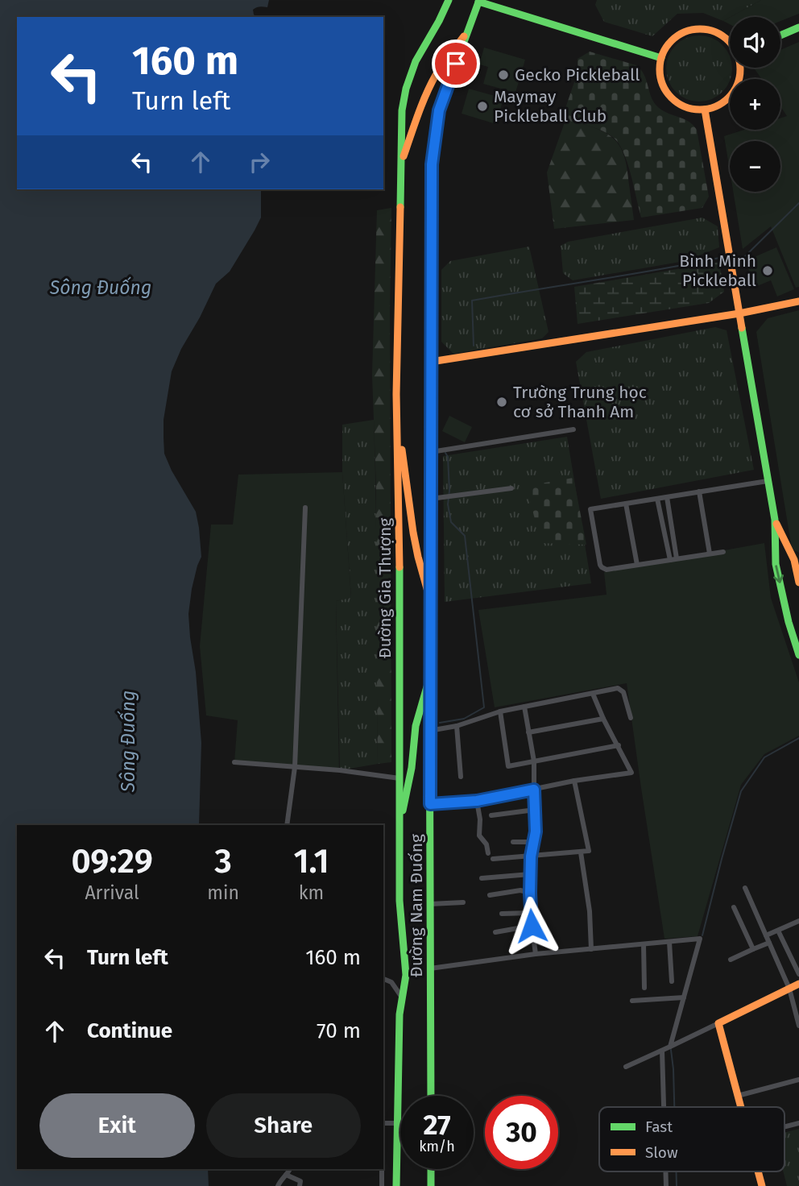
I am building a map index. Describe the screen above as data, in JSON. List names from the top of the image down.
{
  "streets": {
    "main road": ["Đường Gia Thượng", "Đường Nam Đuống"]
  },
  "water": ["Sông Đuống"],
  "places": [
    "Gecko Pickleball",
    "Maymay Pickleball Club",
    "Bình Minh Pickleball",
    "Trường Trung học cơ sở Thanh Am"
  ],
  "legend": ["Fast", "Slow"],
  "page": {
    "map_buttons": ["+", "−"],
    "turn": ["160 m", "Turn left"],
    "eta": [
      "09:29",
      "Arrival",
      "3",
      "min",
      "1.1",
      "km"
    ],
    "list": [
      {
        "name": "Turn left",
        "value": "160 m"
      },
      {
        "name": "Continue",
        "value": "70 m"
      }
    ],
    "buttons": ["Exit", "Share"],
    "speed": "27 km/h",
    "limit": "30"
  }
}
